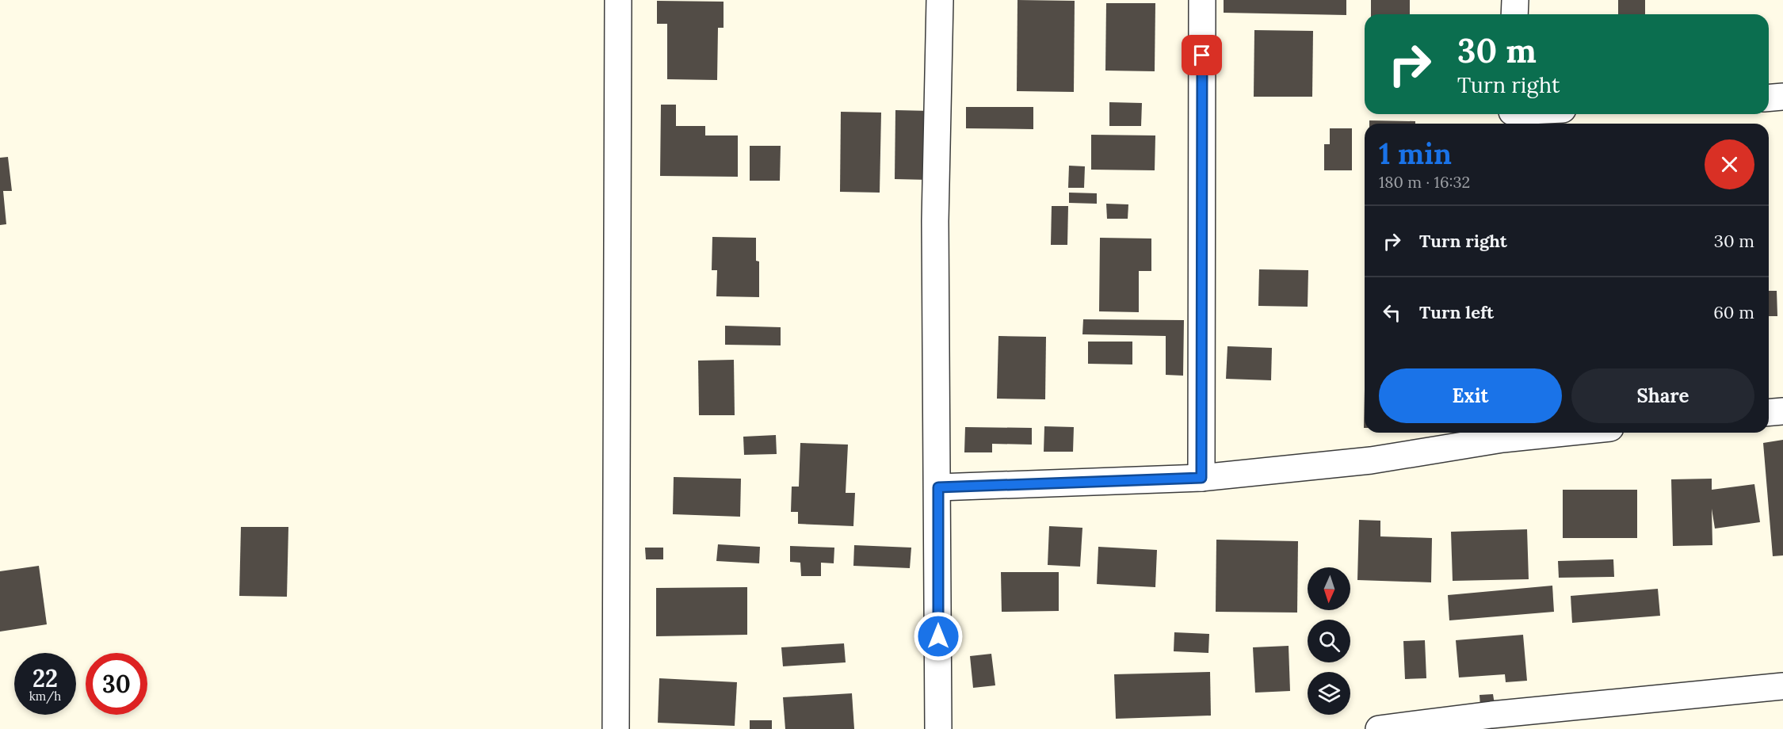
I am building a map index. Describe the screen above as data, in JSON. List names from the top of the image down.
{
  "north": "bottom",
  "page": {
    "turn": ["30 m", "Turn right"],
    "heading": ["1 min", "180 m · 16:32"],
    "list": [
      {
        "name": "Turn right",
        "value": "30 m"
      },
      {
        "name": "Turn left",
        "value": "60 m"
      }
    ],
    "buttons": ["Exit", "Share"],
    "speed": "22 km/h",
    "limit": "30"
  }
}
